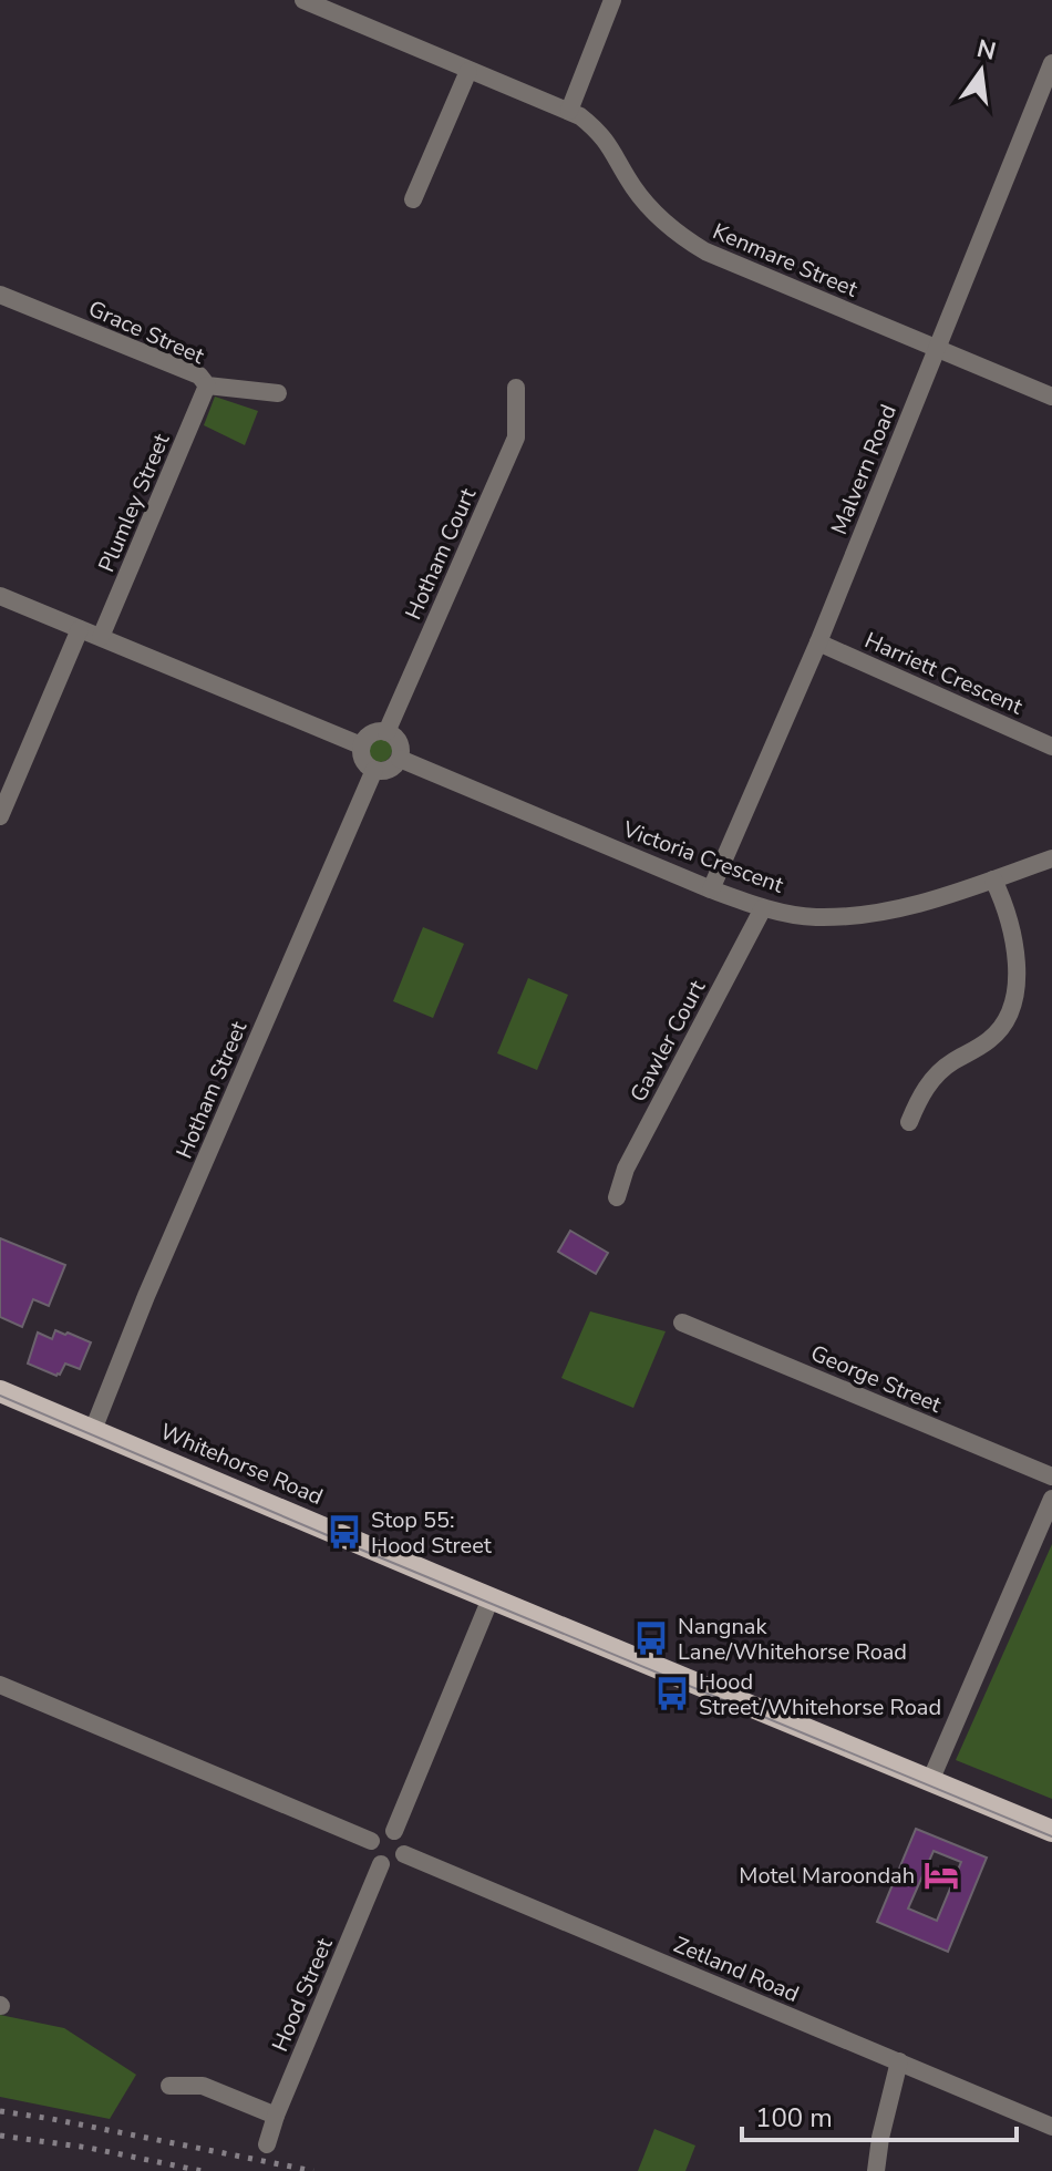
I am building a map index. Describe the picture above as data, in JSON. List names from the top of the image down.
{
  "streets": {
    "main road": ["Whitehorse Road"],
    "street": [
      "Kenmare Street",
      "Grace Street",
      "Malvern Road",
      "Plumley Street",
      "Hotham Court",
      "Harriett Crescent",
      "Victoria Crescent",
      "Gawler Court",
      "Hotham Street",
      "George Street",
      "Zetland Road",
      "Hood Street"
    ]
  },
  "crossings": [
    ["Kenmare Street", "Malvern Road"],
    ["Grace Street", "Plumley Street"],
    ["Malvern Road", "Harriett Crescent"],
    ["Malvern Road", "Victoria Crescent"],
    ["Hotham Court", "Victoria Crescent"],
    ["Hotham Court", "Hotham Street"],
    ["Victoria Crescent", "Gawler Court"],
    ["Victoria Crescent", "Hotham Street"],
    ["Hotham Street", "Whitehorse Road"],
    ["Zetland Road", "Hood Street"]
  ],
  "places": {
    "bus stop": ["Stop 55: Hood Street", "Nangnak Lane/Whitehorse Road", "Hood Street/Whitehorse Road"],
    "hotel": ["Motel Maroondah"]
  },
  "scale_bar": "100 m",
  "north": "top"
}
